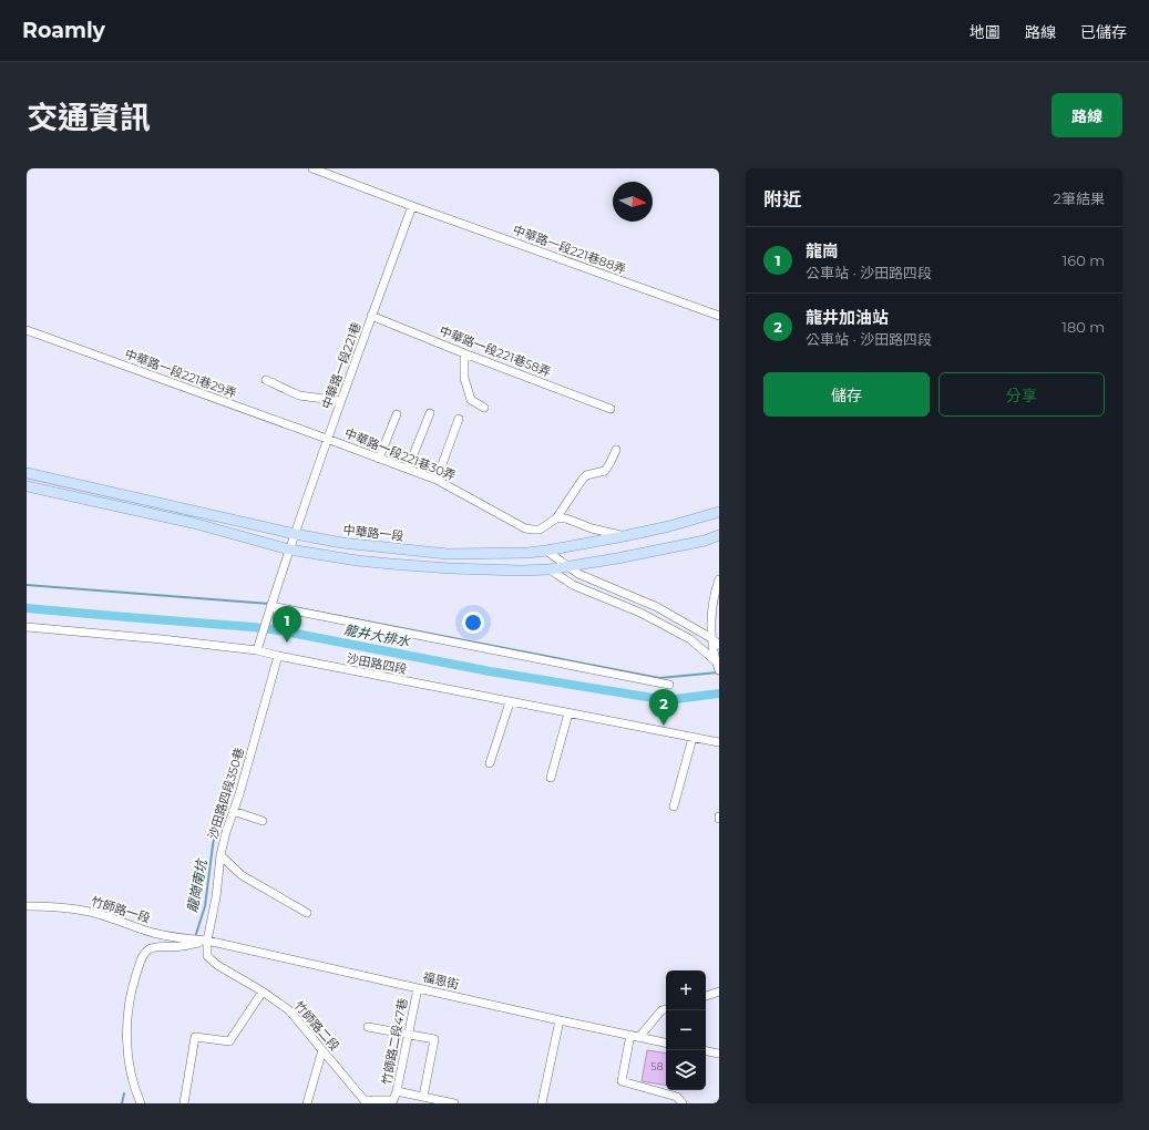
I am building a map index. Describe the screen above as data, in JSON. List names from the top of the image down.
{
  "streets": {
    "main road": ["中華路一段"],
    "street": [
      "中華路一段221巷88弄",
      "中華路一段221巷58弄",
      "中華路一段221巷",
      "中華路一段221巷29弄",
      "中華路一段221巷30弄",
      "沙田路四段",
      "沙田路四段350巷",
      "竹師路一段",
      "福恩街",
      "竹師路二段",
      "竹師路二段47巷"
    ]
  },
  "crossings": [
    ["中華路一段221巷88弄", "中華路一段221巷"],
    ["中華路一段221巷58弄", "中華路一段221巷"],
    ["中華路一段221巷", "中華路一段221巷29弄"],
    ["中華路一段221巷", "中華路一段221巷30弄"],
    ["中華路一段221巷", "中華路一段"],
    ["中華路一段221巷", "沙田路四段"],
    ["中華路一段221巷29弄", "中華路一段221巷30弄"],
    ["沙田路四段", "沙田路四段350巷"],
    ["沙田路四段350巷", "竹師路一段"],
    ["沙田路四段350巷", "福恩街"],
    ["沙田路四段350巷", "竹師路二段"],
    ["竹師路一段", "福恩街"],
    ["竹師路一段", "竹師路二段"],
    ["福恩街", "竹師路二段"],
    ["福恩街", "竹師路二段47巷"],
    ["竹師路二段", "竹師路二段47巷"]
  ],
  "water": ["龍井大排水", "龍崗南坑"],
  "house_numbers": ["58"],
  "north": "right",
  "page": {
    "header": "Roamly",
    "nav": ["地圖", "路線", "已儲存"],
    "title": "交通資訊",
    "buttons": [
      "路線",
      ["儲存", "分享"]
    ],
    "heading": ["附近", "2筆結果"],
    "list": [
      {
        "mark": "1",
        "name": "龍崗",
        "note": "公車站 · 沙田路四段",
        "value": "160 m"
      },
      {
        "mark": "2",
        "name": "龍井加油站",
        "note": "公車站 · 沙田路四段",
        "value": "180 m"
      }
    ],
    "pins": ["1", "2"],
    "map_buttons": ["+", "−"]
  }
}
